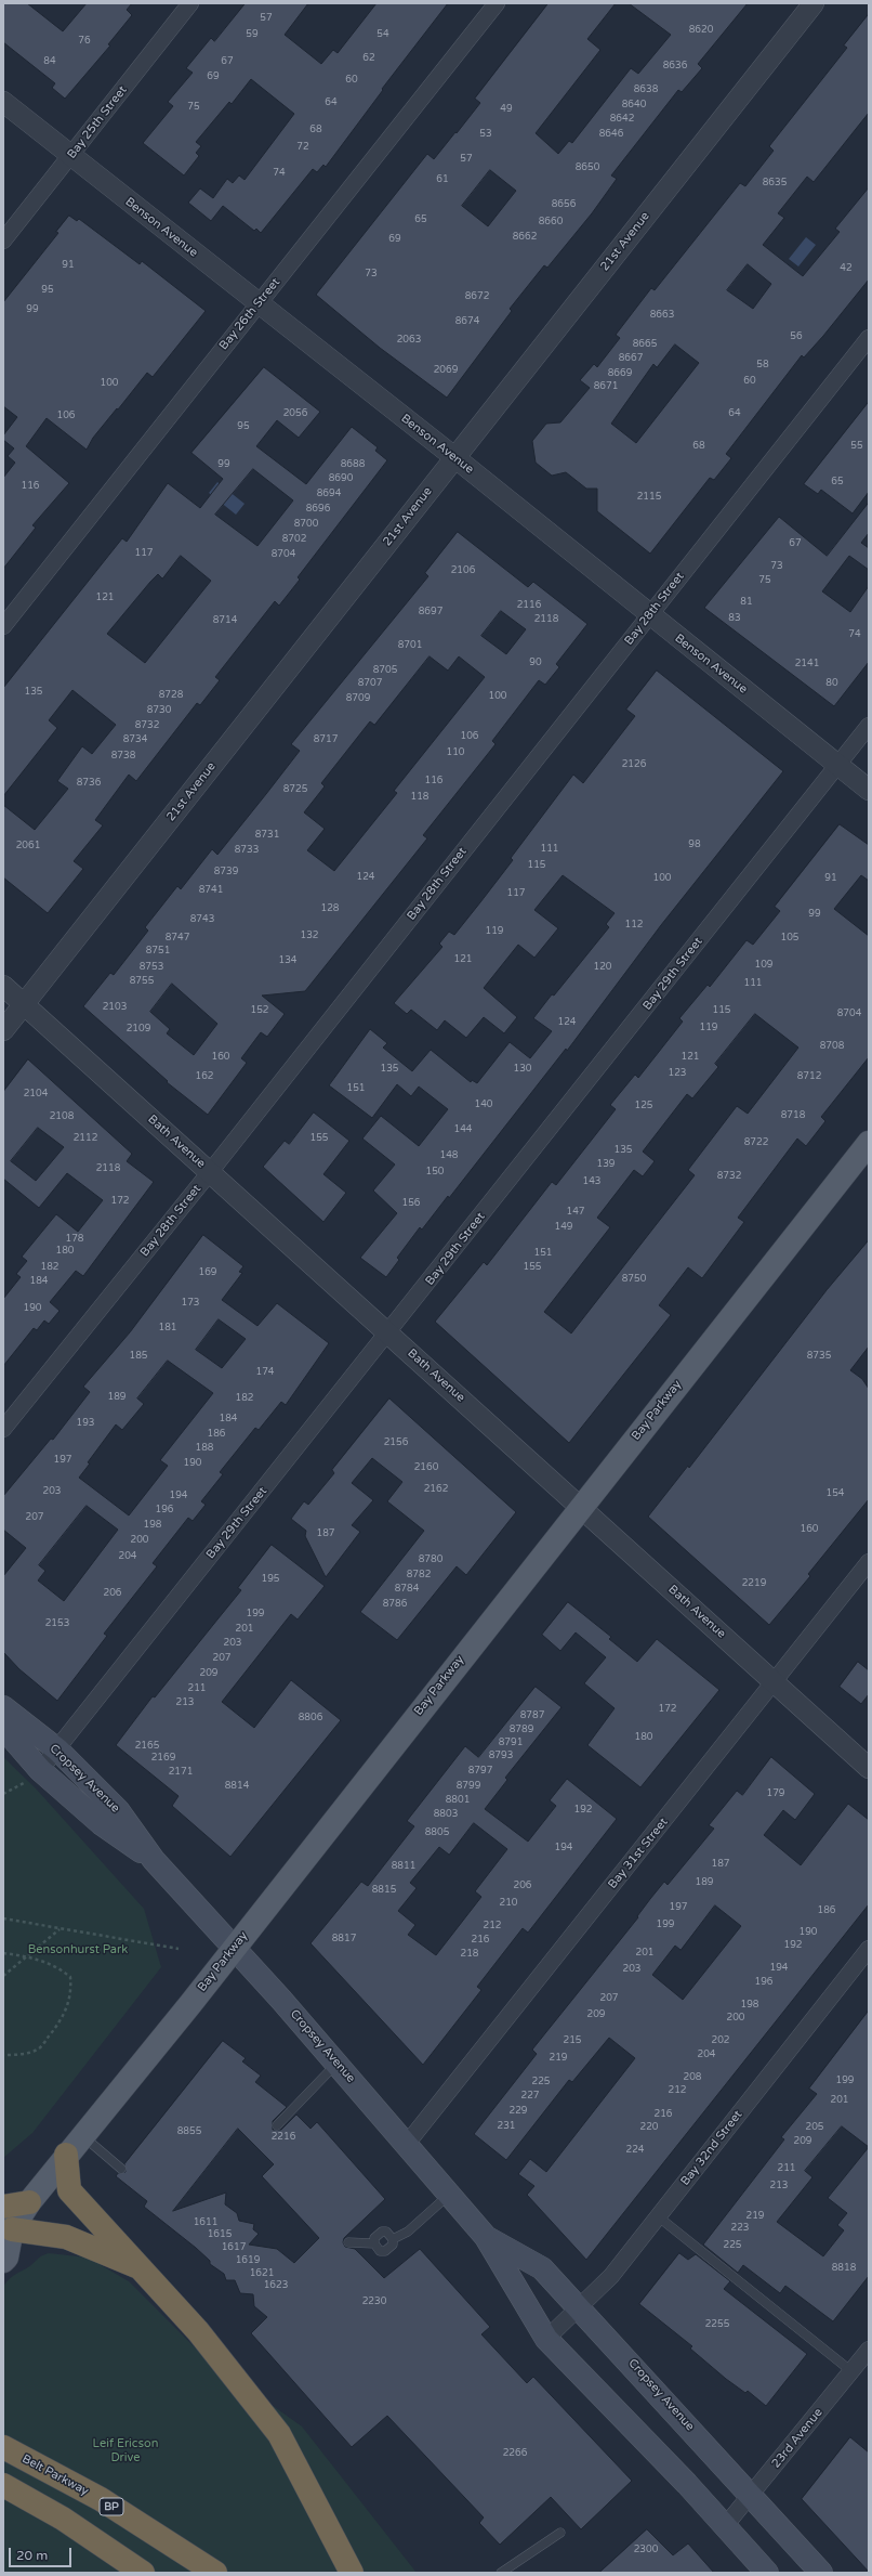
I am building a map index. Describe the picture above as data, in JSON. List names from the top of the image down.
{
  "streets": {
    "highway": ["Belt Parkway", "BP"],
    "main road": ["Bay Parkway", "Cropsey Avenue"],
    "street": [
      "Bay 25th Street",
      "Benson Avenue",
      "21st Avenue",
      "Bay 26th Street",
      "Bay 28th Street",
      "Bay 29th Street",
      "Bath Avenue",
      "Bay 31st Street",
      "Bay 32nd Street",
      "23rd Avenue"
    ]
  },
  "crossings": [
    ["Bay 25th Street", "Benson Avenue"],
    ["Benson Avenue", "21st Avenue"],
    ["Benson Avenue", "Bay 26th Street"],
    ["Benson Avenue", "Bay 28th Street"],
    ["Benson Avenue", "Bay 29th Street"],
    ["21st Avenue", "Bath Avenue"],
    ["Bay 28th Street", "Bath Avenue"],
    ["Bay 29th Street", "Bath Avenue"],
    ["Bay 29th Street", "Cropsey Avenue"],
    ["Bath Avenue", "Bay Parkway"],
    ["Bath Avenue", "Bay 31st Street"],
    ["Bay Parkway", "Cropsey Avenue"],
    ["Cropsey Avenue", "Bay 31st Street"],
    ["Cropsey Avenue", "Bay 32nd Street"],
    ["Cropsey Avenue", "23rd Avenue"]
  ],
  "parks": ["Bensonhurst Park", "Leif Ericson Drive"],
  "house_numbers": [
    "57",
    "8620",
    "59",
    "54",
    "76",
    "62",
    "84",
    "67",
    "8636",
    "69",
    "60",
    "8638",
    "64",
    "8640",
    "75",
    "49",
    "8642",
    "68",
    "53",
    "8646",
    "72",
    "57",
    "8650",
    "74",
    "61",
    "8635",
    "8656",
    "65",
    "8660",
    "8662",
    "69",
    "91",
    "42",
    "73",
    "95",
    "8672",
    "99",
    "8663",
    "8674",
    "56",
    "2063",
    "8665",
    "8667",
    "58",
    "2069",
    "8669",
    "60",
    "100",
    "8671",
    "2056",
    "64",
    "106",
    "95",
    "68",
    "55",
    "99",
    "8688",
    "8690",
    "65",
    "116",
    "8694",
    "2115",
    "8696",
    "8700",
    "8702",
    "67",
    "117",
    "8704",
    "73",
    "2106",
    "75",
    "121",
    "81",
    "2116",
    "8697",
    "83",
    "2118",
    "8714",
    "74",
    "8701",
    "90",
    "2141",
    "8705",
    "8707",
    "80",
    "135",
    "8728",
    "100",
    "8709",
    "8730",
    "8732",
    "106",
    "8734",
    "8717",
    "110",
    "8738",
    "2126",
    "116",
    "8736",
    "8725",
    "118",
    "8731",
    "98",
    "2061",
    "111",
    "8733",
    "115",
    "8739",
    "124",
    "100",
    "91",
    "8741",
    "117",
    "128",
    "99",
    "8743",
    "112",
    "119",
    "132",
    "8747",
    "105",
    "8751",
    "121",
    "134",
    "109",
    "8753",
    "120",
    "8755",
    "111",
    "2103",
    "152",
    "115",
    "8704",
    "124",
    "119",
    "2109",
    "8708",
    "160",
    "121",
    "135",
    "130",
    "123",
    "162",
    "8712",
    "151",
    "2104",
    "140",
    "125",
    "8718",
    "2108",
    "144",
    "2112",
    "155",
    "8722",
    "135",
    "148",
    "139",
    "2118",
    "150",
    "8732",
    "143",
    "172",
    "156",
    "147",
    "149",
    "178",
    "180",
    "151",
    "182",
    "155",
    "169",
    "8750",
    "184",
    "173",
    "190",
    "181",
    "185",
    "8735",
    "174",
    "189",
    "182",
    "184",
    "193",
    "186",
    "2156",
    "188",
    "197",
    "190",
    "2160",
    "2162",
    "203",
    "154",
    "194",
    "196",
    "207",
    "198",
    "160",
    "187",
    "200",
    "204",
    "8780",
    "8782",
    "195",
    "2219",
    "8784",
    "206",
    "8786",
    "199",
    "2153",
    "201",
    "203",
    "207",
    "209",
    "211",
    "213",
    "172",
    "8787",
    "8806",
    "8789",
    "180",
    "8791",
    "2165",
    "8793",
    "2169",
    "8797",
    "2171",
    "8814",
    "8799",
    "179",
    "8801",
    "192",
    "8803",
    "8805",
    "194",
    "187",
    "8811",
    "189",
    "206",
    "8815",
    "210",
    "197",
    "186",
    "199",
    "212",
    "190",
    "8817",
    "216",
    "192",
    "201",
    "218",
    "194",
    "203",
    "196",
    "207",
    "198",
    "209",
    "200",
    "215",
    "202",
    "204",
    "219",
    "208",
    "199",
    "225",
    "212",
    "227",
    "201",
    "229",
    "216",
    "231",
    "220",
    "205",
    "8855",
    "2216",
    "209",
    "224",
    "211",
    "213",
    "219",
    "1611",
    "223",
    "1615",
    "225",
    "1617",
    "1619",
    "8818",
    "1621",
    "1623",
    "2230",
    "2255",
    "2266",
    "2300"
  ],
  "scale_bar": "20 m"
}
